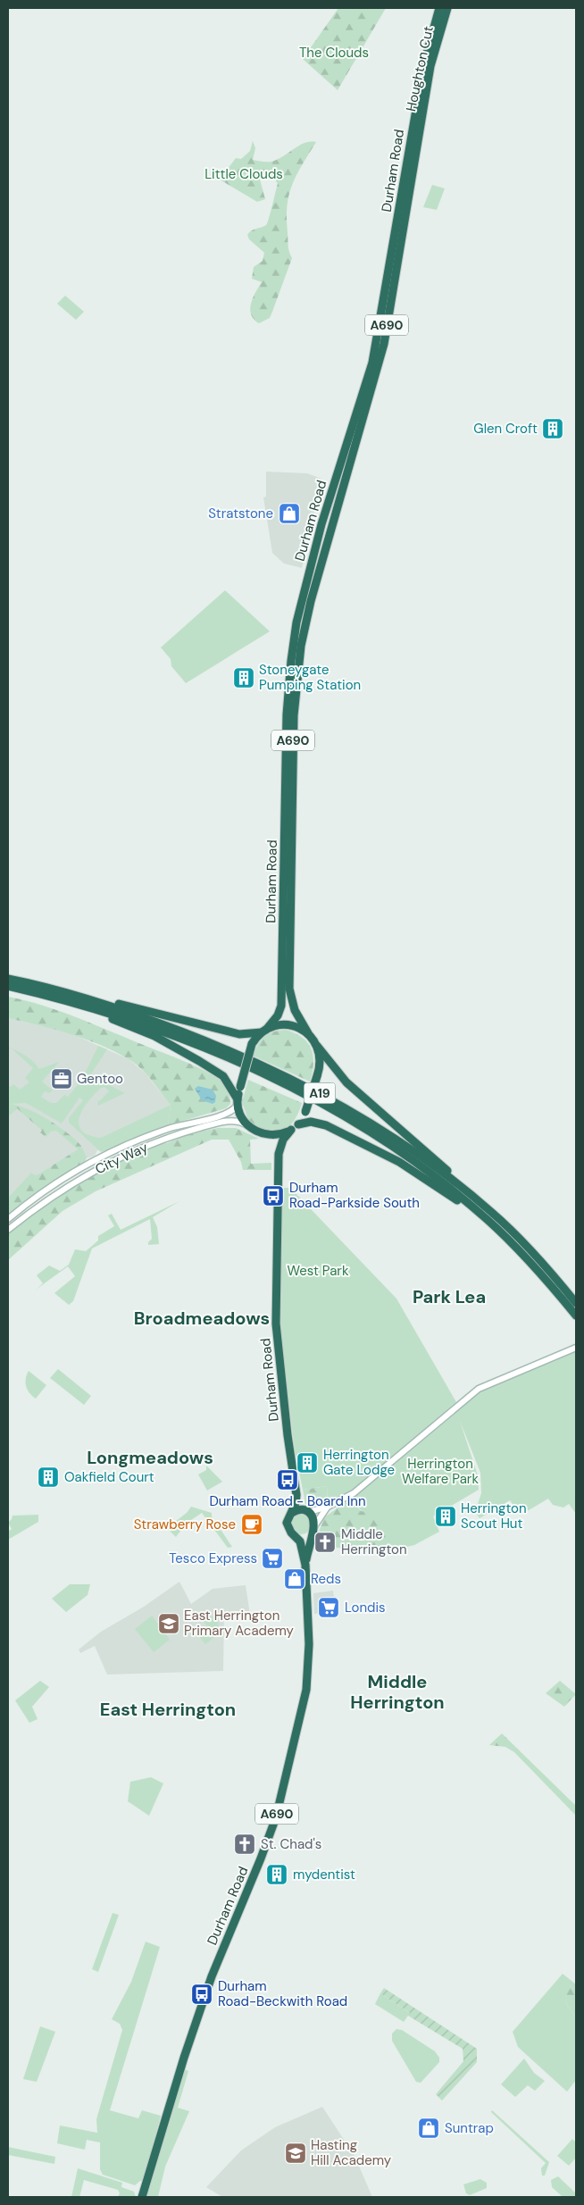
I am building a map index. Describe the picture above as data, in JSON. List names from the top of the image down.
{
  "streets": {
    "highway": [
      "Houghton Cut",
      "Durham Road",
      "A690",
      "A19"
    ],
    "main road": ["City Way"]
  },
  "crossings": [
    ["Houghton Cut", "Durham Road"],
    ["Durham Road", "A690"],
    ["Durham Road", "City Way"],
    ["A690", "City Way"]
  ],
  "districts": [
    "Park Lea",
    "Broadmeadows",
    "Longmeadows",
    "Middle Herrington",
    "East Herrington"
  ],
  "parks": [
    "The Clouds",
    "Little Clouds",
    "West Park",
    "Herrington Welfare Park"
  ],
  "places": {
    "building": [
      "Glen Croft",
      "Stoneygate Pumping Station",
      "Herrington Gate Lodge",
      "Oakfield Court",
      "Herrington Scout Hut",
      "mydentist"
    ],
    "shop": ["Stratstone", "Reds", "Suntrap"],
    "office": ["Gentoo"],
    "bus stop": ["Durham Road-Parkside South", "Durham Road - Board Inn", "Durham Road-Beckwith Road"],
    "cafe": ["Strawberry Rose"],
    "church": ["Middle Herrington", "St. Chad's"],
    "supermarket": ["Tesco Express", "Londis"],
    "school or university": ["East Herrington Primary Academy", "Hasting Hill Academy"]
  }
}
